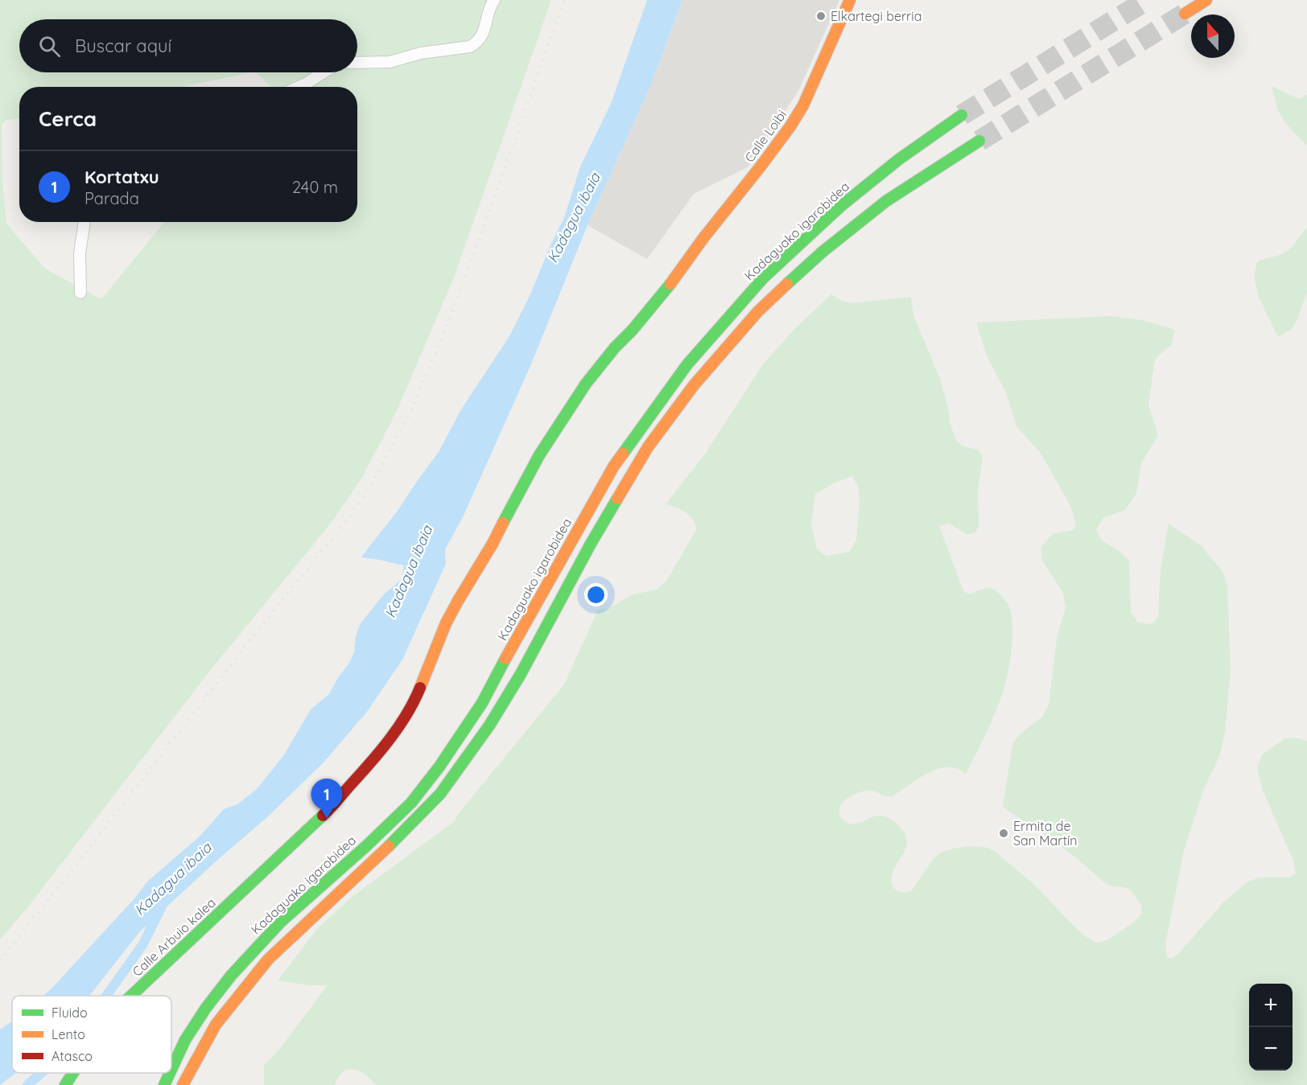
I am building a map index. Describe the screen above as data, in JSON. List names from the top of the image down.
{
  "streets": {
    "main road": ["Calle Loibi", "Kadaguako igarobidea", "Calle Arbuio kalea"]
  },
  "crossings": [
    ["Calle Loibi", "Calle Arbuio kalea"]
  ],
  "water": ["Kadagua ibaia"],
  "places": ["Elkartegi berria", "Ermita de San Martín"],
  "legend": ["Fluido", "Lento", "Atasco"],
  "north": "top",
  "page": {
    "search": "Buscar aquí",
    "heading": "Cerca",
    "list": [
      {
        "mark": "1",
        "name": "Kortatxu",
        "note": "Parada",
        "value": "240 m"
      }
    ],
    "pins": "1",
    "map_buttons": ["+", "−"]
  }
}
